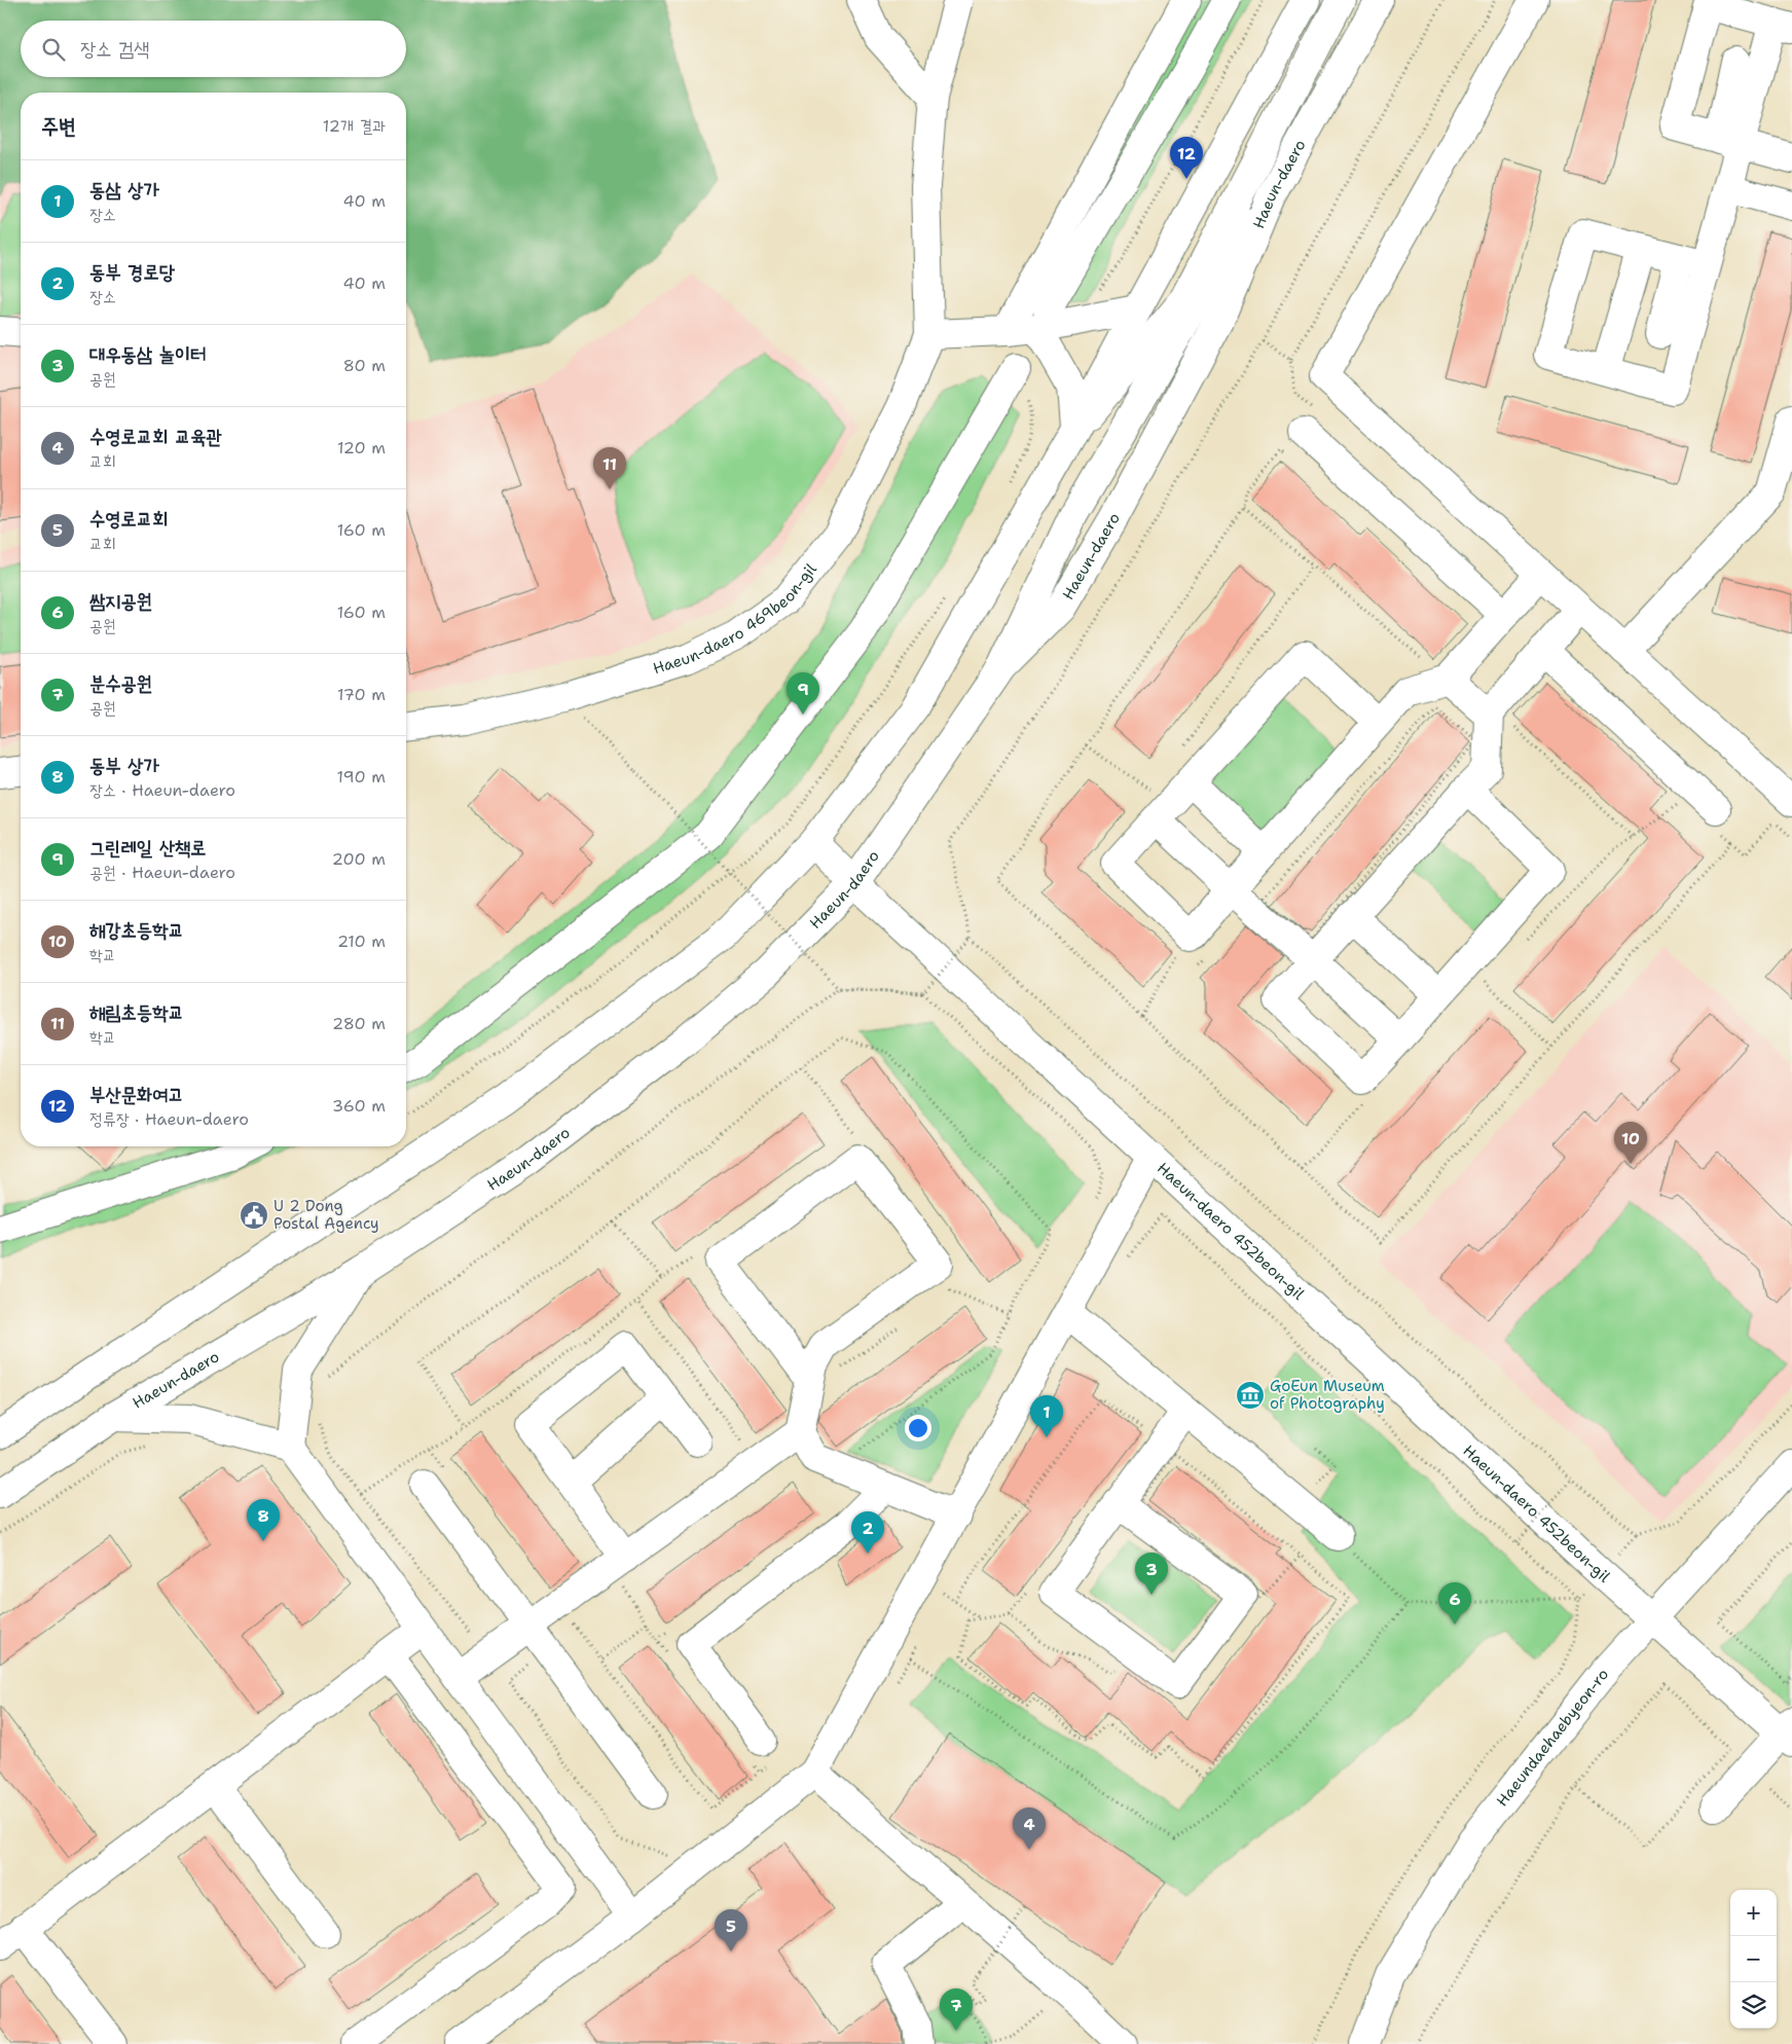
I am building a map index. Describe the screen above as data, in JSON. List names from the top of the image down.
{
  "streets": {
    "street": [
      "Haeun-daero",
      "Haeun-daero 469beon-gil",
      "Haeun-daero 452beon-gil",
      "Haeundaehaebyeon-ro"
    ]
  },
  "crossings": [
    ["Haeun-daero", "Haeun-daero 452beon-gil"],
    ["Haeun-daero 452beon-gil", "Haeundaehaebyeon-ro"]
  ],
  "places": {
    "public building": ["U 2 Dong Postal Agency"],
    "museum": ["GoEun Museum of Photography"]
  },
  "page": {
    "search": "장소 검색",
    "heading": ["주변", "12개 결과"],
    "pins": [
      "12",
      "11",
      "9",
      "10",
      "1",
      "8",
      "2",
      "3",
      "6",
      "4",
      "5",
      "7"
    ],
    "list": [
      {
        "mark": "1",
        "name": "동삼 상가",
        "note": "장소",
        "value": "40 m"
      },
      {
        "mark": "2",
        "name": "동부 경로당",
        "note": "장소",
        "value": "40 m"
      },
      {
        "mark": "3",
        "name": "대우동삼 놀이터",
        "note": "공원",
        "value": "80 m"
      },
      {
        "mark": "4",
        "name": "수영로교회 교육관",
        "note": "교회",
        "value": "120 m"
      },
      {
        "mark": "5",
        "name": "수영로교회",
        "note": "교회",
        "value": "160 m"
      },
      {
        "mark": "6",
        "name": "쌈지공원",
        "note": "공원",
        "value": "160 m"
      },
      {
        "mark": "7",
        "name": "분수공원",
        "note": "공원",
        "value": "170 m"
      },
      {
        "mark": "8",
        "name": "동부 상가",
        "note": "장소 · Haeun-daero",
        "value": "190 m"
      },
      {
        "mark": "9",
        "name": "그린레일 산책로",
        "note": "공원 · Haeun-daero",
        "value": "200 m"
      },
      {
        "mark": "10",
        "name": "해강초등학교",
        "note": "학교",
        "value": "210 m"
      },
      {
        "mark": "11",
        "name": "해림초등학교",
        "note": "학교",
        "value": "280 m"
      },
      {
        "mark": "12",
        "name": "부산문화여고",
        "note": "정류장 · Haeun-daero",
        "value": "360 m"
      }
    ],
    "map_buttons": ["+", "−"]
  }
}
